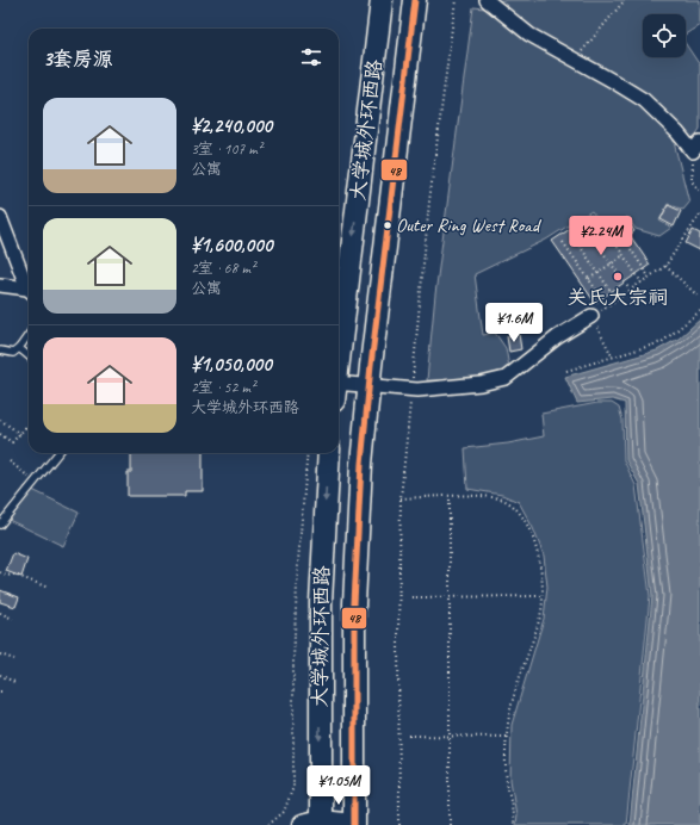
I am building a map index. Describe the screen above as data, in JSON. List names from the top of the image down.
{
  "streets": {
    "main road": ["大学城外环西路"]
  },
  "places": ["Outer Ring West Road", "关氏大宗祠"],
  "lines": ["transit line 48"],
  "page": {
    "heading": "3套房源",
    "list": [
      {
        "name": "¥2,240,000",
        "note": "3室 · 107 m² · 公寓"
      },
      {
        "name": "¥1,600,000",
        "note": "2室 · 68 m² · 公寓"
      },
      {
        "name": "¥1,050,000",
        "note": "2室 · 52 m² · 大学城外环西路"
      }
    ],
    "price": ["¥2.24M", "¥1.6M", "¥1.05M"]
  }
}
